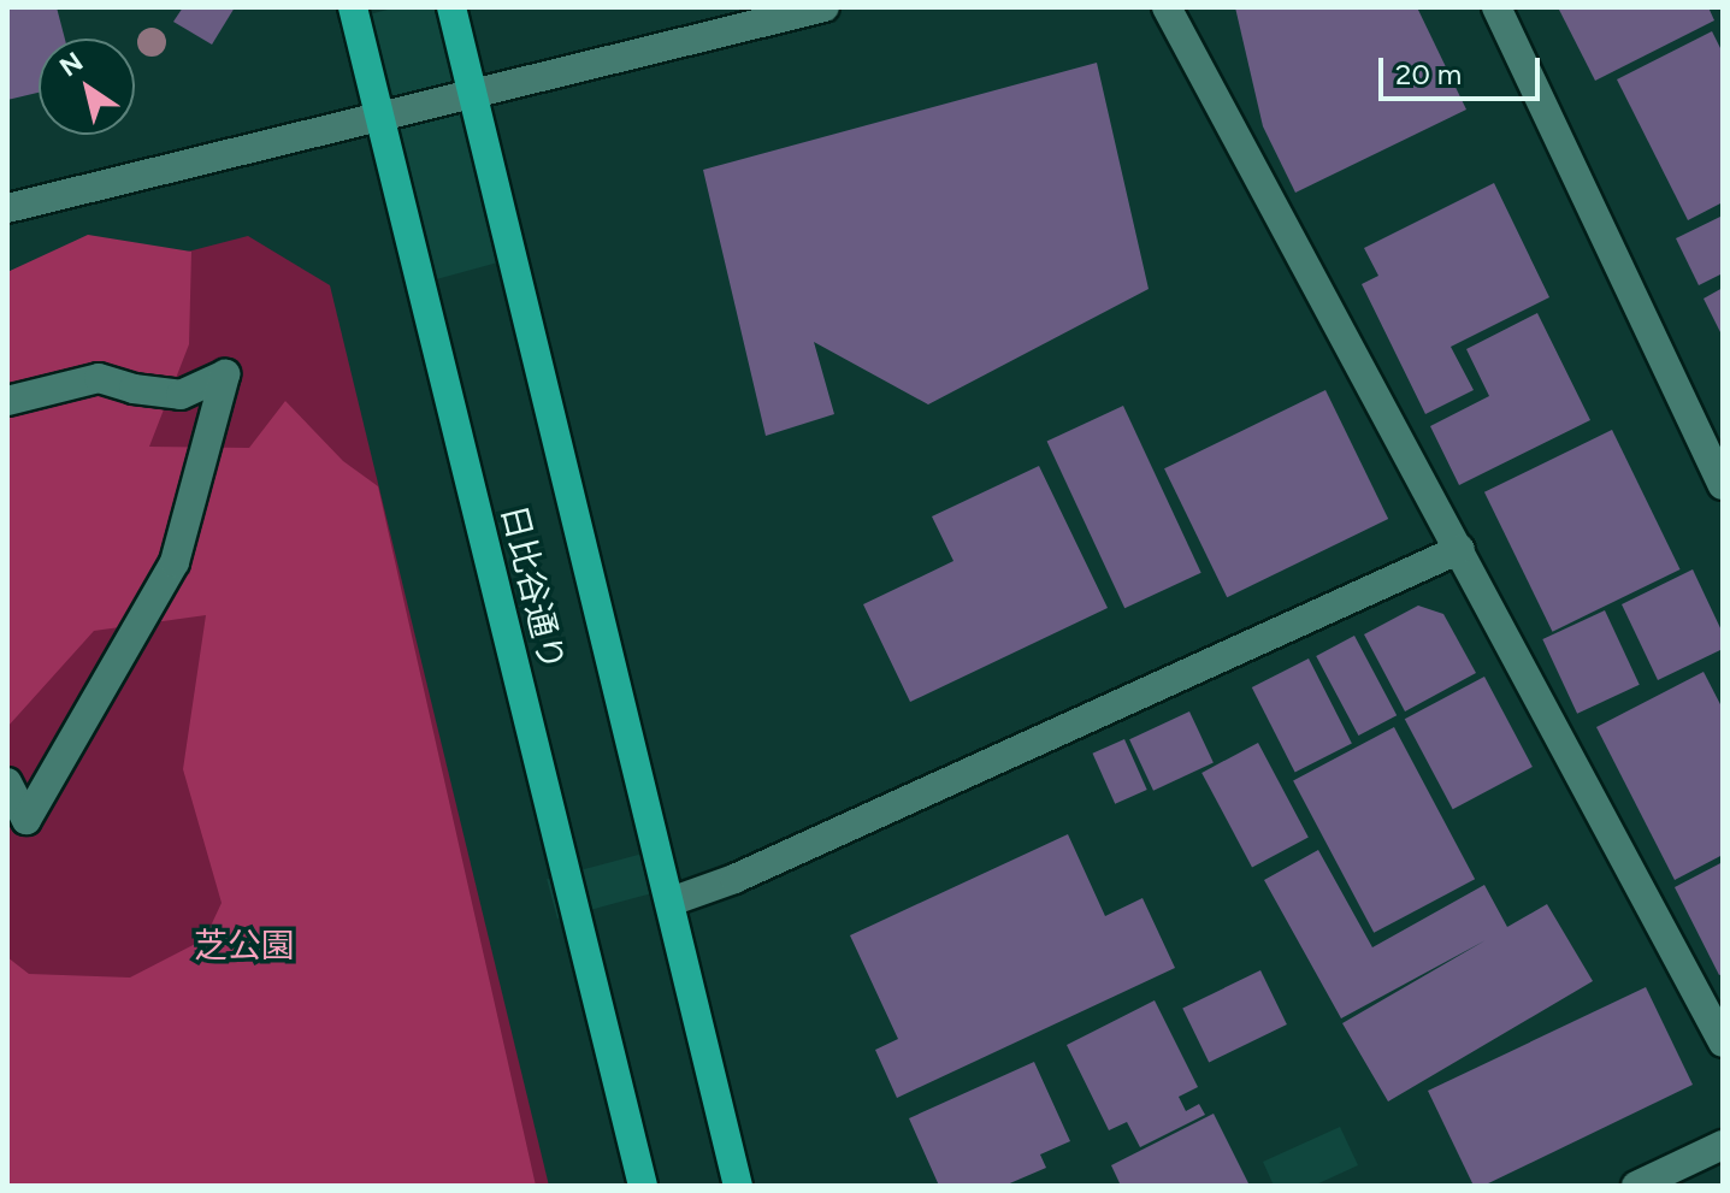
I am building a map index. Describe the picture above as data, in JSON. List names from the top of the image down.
{
  "streets": {
    "main road": ["日比谷通り"]
  },
  "parks": ["芝公園"],
  "scale_bar": "20 m",
  "north": "top left"
}
